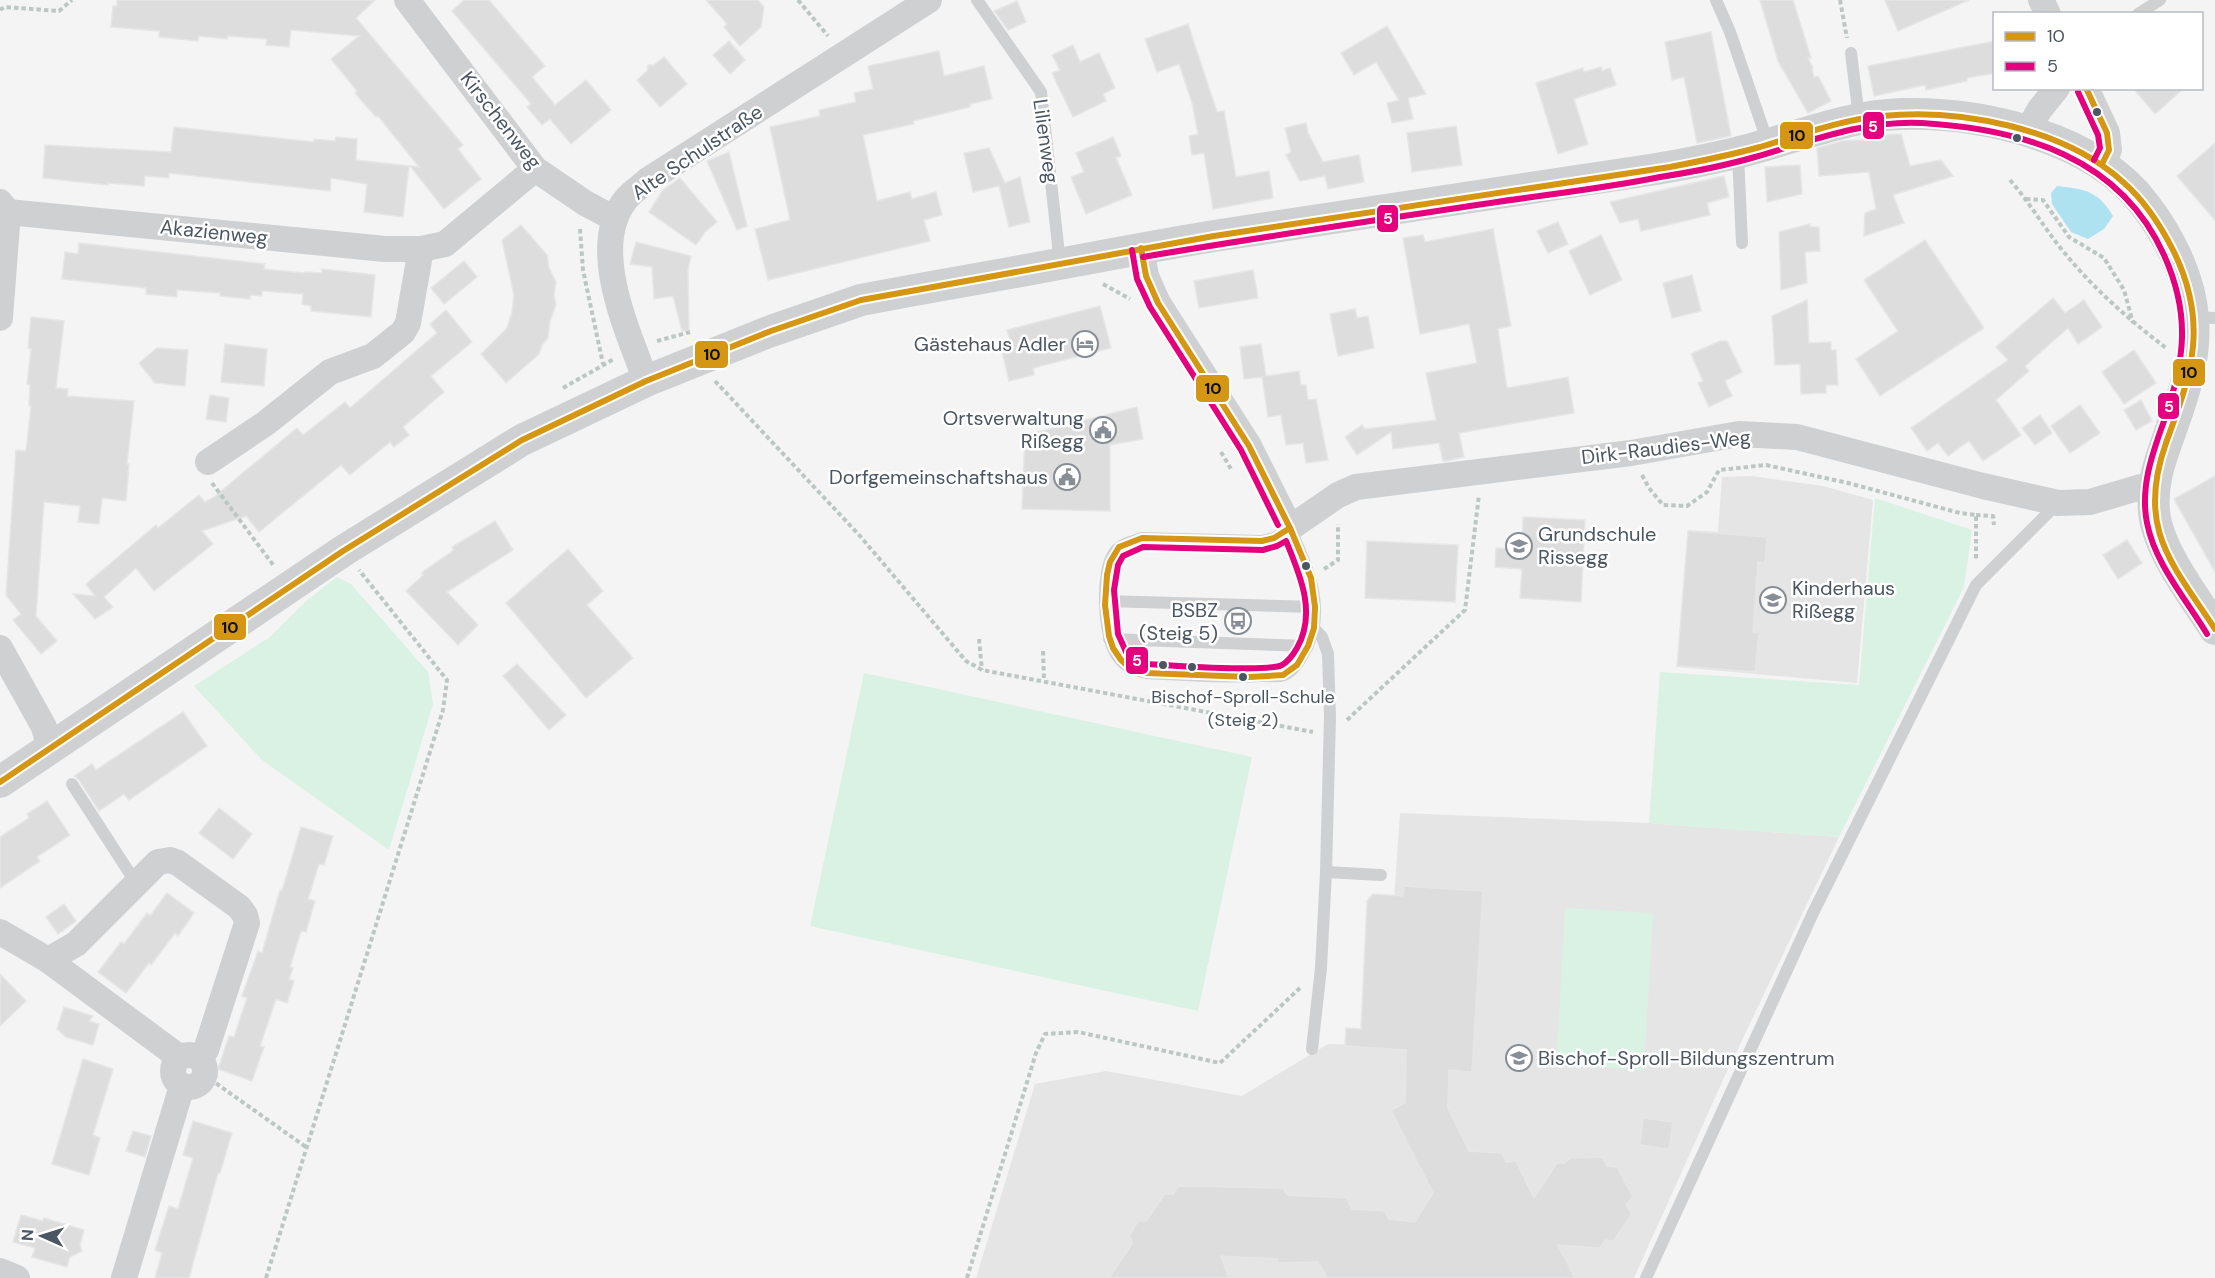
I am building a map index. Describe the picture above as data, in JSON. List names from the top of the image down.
{
  "streets": {
    "street": [
      "Kirschenweg",
      "Alte Schulstraße",
      "Akazienweg",
      "Dirk-Raudies-Weg"
    ],
    "lane": ["Lilienweg"]
  },
  "crossings": [
    ["Kirschenweg", "Alte Schulstraße"],
    ["Kirschenweg", "Akazienweg"]
  ],
  "places": {
    "hotel": ["Gästehaus Adler"],
    "public building": ["Ortsverwaltung Rißegg", "Dorfgemeinschaftshaus"],
    "school or university": ["Grundschule Rissegg", "Kinderhaus Rißegg", "Bischof-Sproll-Bildungszentrum"],
    "bus stop": ["BSBZ (Steig 5)"],
    "other": ["Bischof-Sproll-Schule (Steig 2)"]
  },
  "lines": ["transit line 10", "transit line 5"],
  "legend": ["10", "5"],
  "north": "left"
}
